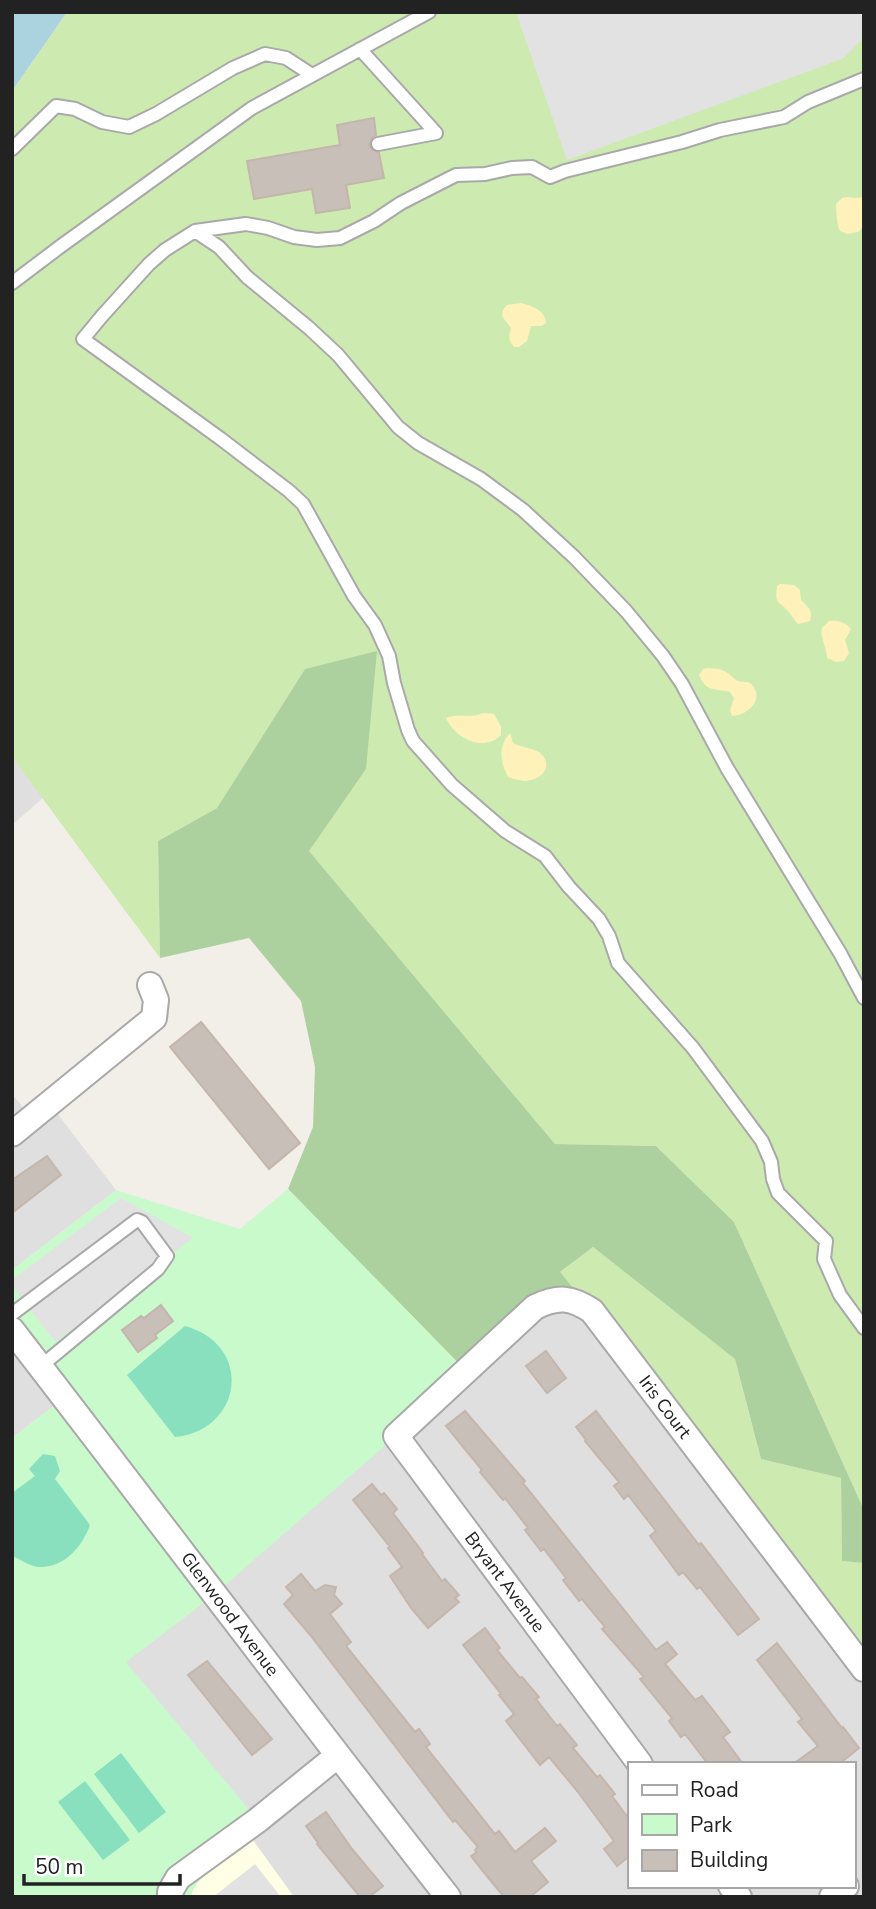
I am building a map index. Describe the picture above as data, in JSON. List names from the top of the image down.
{
  "streets": {
    "street": ["Iris Court", "Bryant Avenue", "Glenwood Avenue"]
  },
  "crossings": [
    ["Iris Court", "Bryant Avenue"]
  ],
  "legend": ["Road", "Park", "Building"],
  "scale_bar": "50 m"
}
